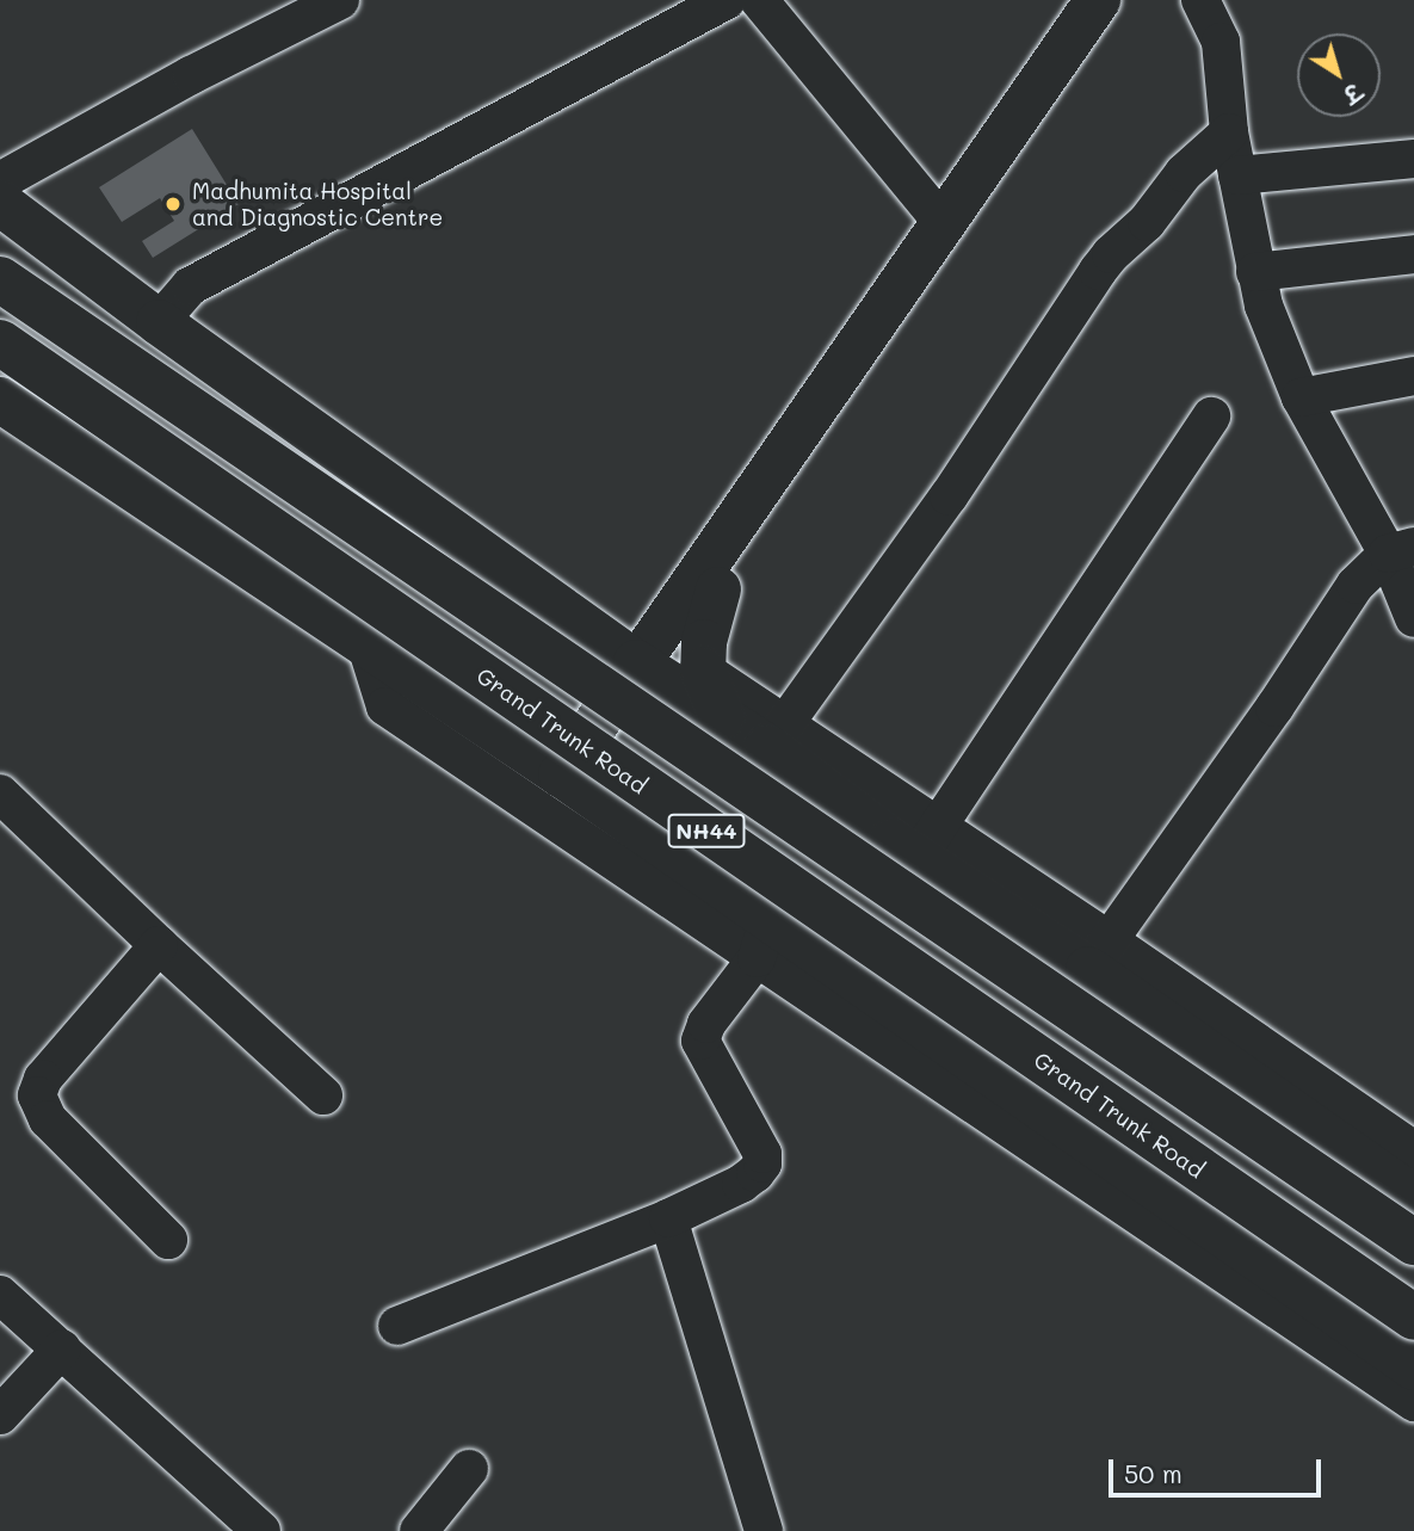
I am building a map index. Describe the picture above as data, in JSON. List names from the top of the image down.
{
  "streets": {
    "main road": ["Grand Trunk Road", "NH44"]
  },
  "places": ["Madhumita Hospital and Diagnostic Centre"],
  "scale_bar": "50 m",
  "north": "bottom right"
}
